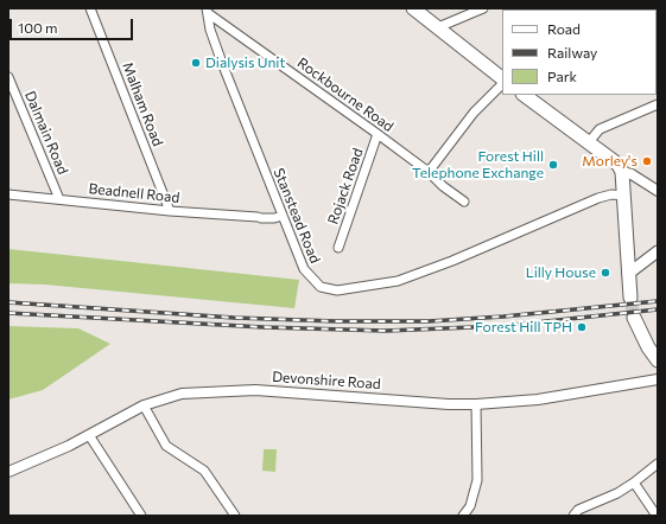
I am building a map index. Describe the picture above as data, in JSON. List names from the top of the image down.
{
  "streets": {
    "street": [
      "Rockbourne Road",
      "Malham Road",
      "Dalmain Road",
      "Rojack Road",
      "Beadnell Road",
      "Stanstead Road",
      "Devonshire Road"
    ]
  },
  "crossings": [
    ["Rockbourne Road", "Rojack Road"],
    ["Rockbourne Road", "Stanstead Road"],
    ["Malham Road", "Beadnell Road"],
    ["Dalmain Road", "Beadnell Road"],
    ["Beadnell Road", "Stanstead Road"]
  ],
  "places": [
    "Dialysis Unit",
    "Morley's",
    "Forest Hill Telephone Exchange",
    "Lilly House",
    "Forest Hill TPH"
  ],
  "legend": ["Road", "Railway", "Park"],
  "scale_bar": "100 m"
}
